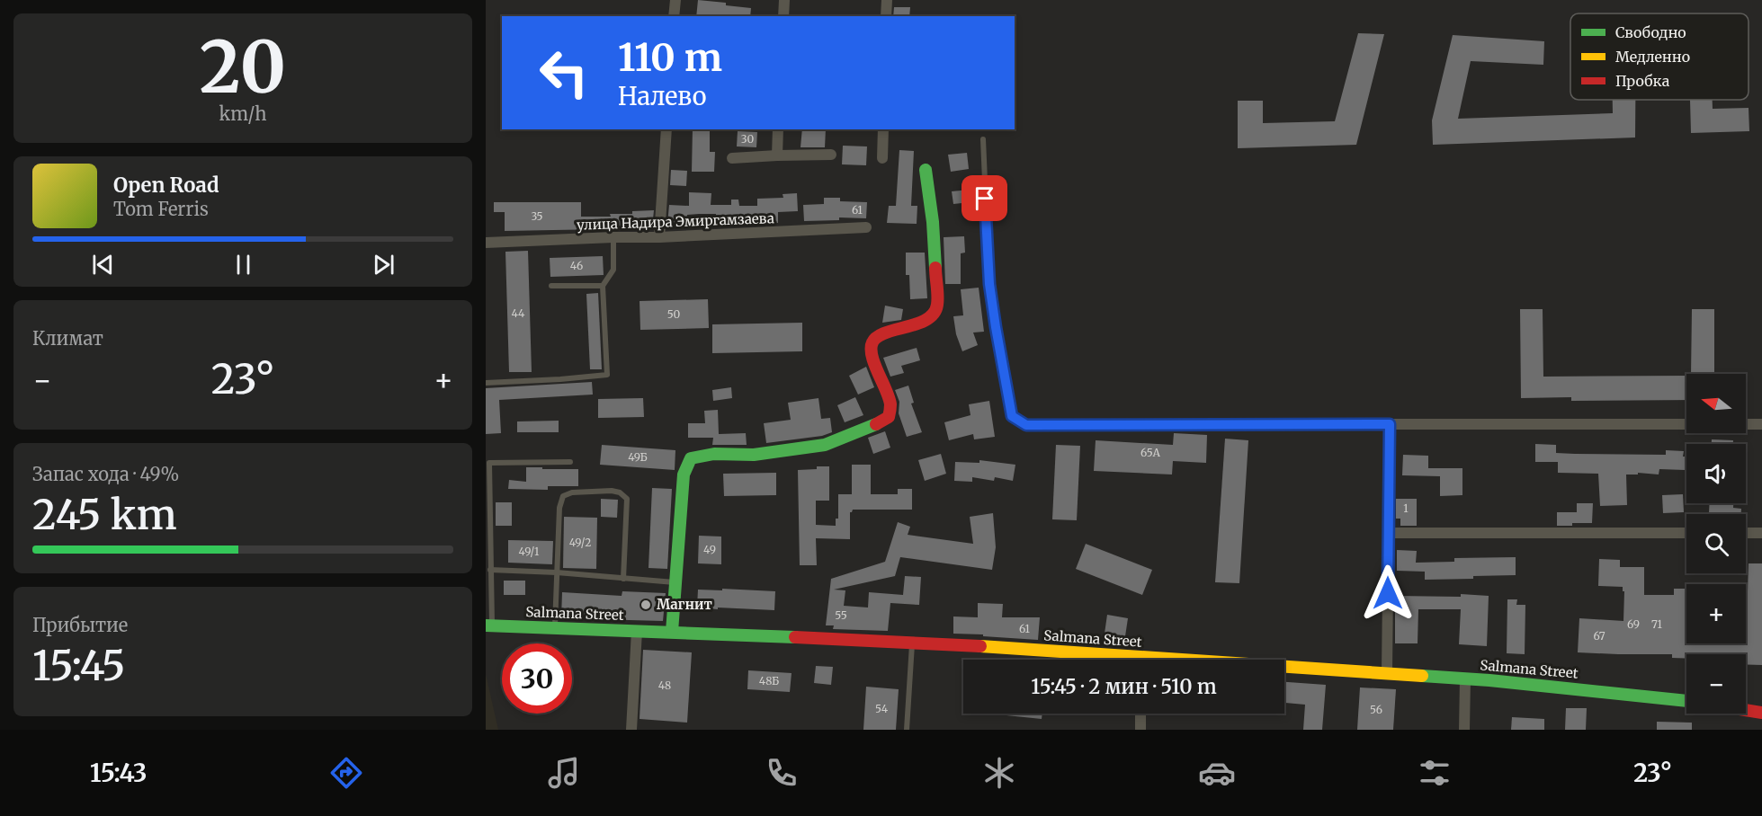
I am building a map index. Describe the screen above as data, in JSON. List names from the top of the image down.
{
  "streets": {
    "main road": ["Salmana Street"],
    "street": ["улица Надира Эмиргамзаева"]
  },
  "places": ["Магнит"],
  "house_numbers": [
    "30",
    "61",
    "35",
    "46",
    "44",
    "50",
    "65А",
    "49Б",
    "1",
    "49/2",
    "49",
    "49/1",
    "55",
    "69",
    "71",
    "61",
    "67",
    "48Б",
    "48",
    "54",
    "56"
  ],
  "legend": ["Свободно", "Медленно", "Пробка"],
  "north": "left",
  "page": {
    "tile": [
      ["20", "km/h"],
      "Климат",
      ["Запас хода · 49%", "245 km"],
      ["Прибытие", "15:45"]
    ],
    "turn": ["110 m", "Налево"],
    "song": ["Open Road", "Tom Ferris"],
    "heat": ["−", "23°", "+"],
    "map_buttons": ["+", "−"],
    "limit": "30",
    "trip": "15:45 · 2 мин · 510 m",
    "tabs": ["15:43", "23°"]
  }
}
